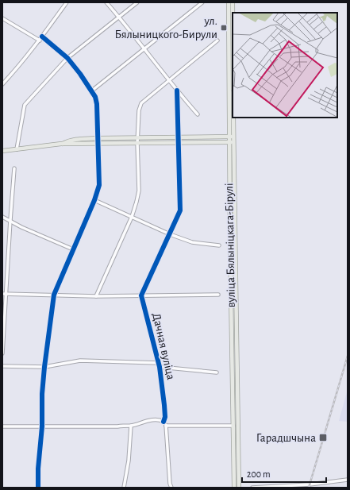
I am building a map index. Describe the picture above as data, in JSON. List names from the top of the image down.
{
  "streets": {
    "main road": ["вуліца Бялыніцкага-Бірулі"],
    "street": ["Дачная вуліца"]
  },
  "places": {
    "transit": ["ул. Бялыницкого-Бирули", "Гарадшчына"]
  },
  "scale_bar": "200 m"
}
